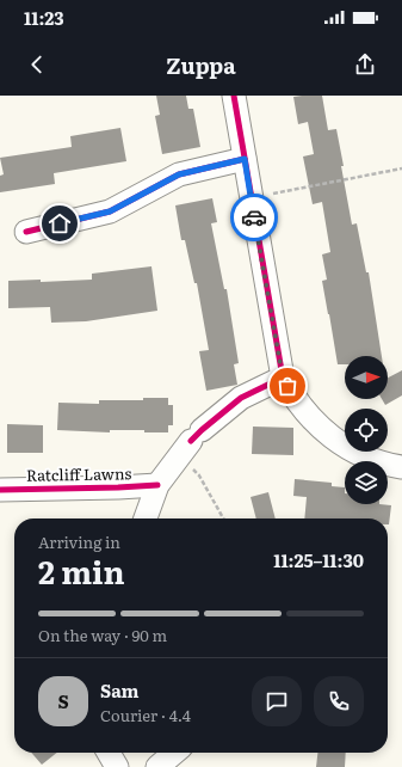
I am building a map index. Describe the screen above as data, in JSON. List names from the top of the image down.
{
  "streets": {
    "street": ["Ratcliff Lawns"]
  },
  "north": "right",
  "page": {
    "status": "11:23",
    "header": "Zuppa",
    "heading": ["2 min", "Arriving in", "11:25–11:30"],
    "panel": ["Sam", "Courier · 4.4"],
    "bar": "On the way · 90 m",
    "round": "S"
  }
}
